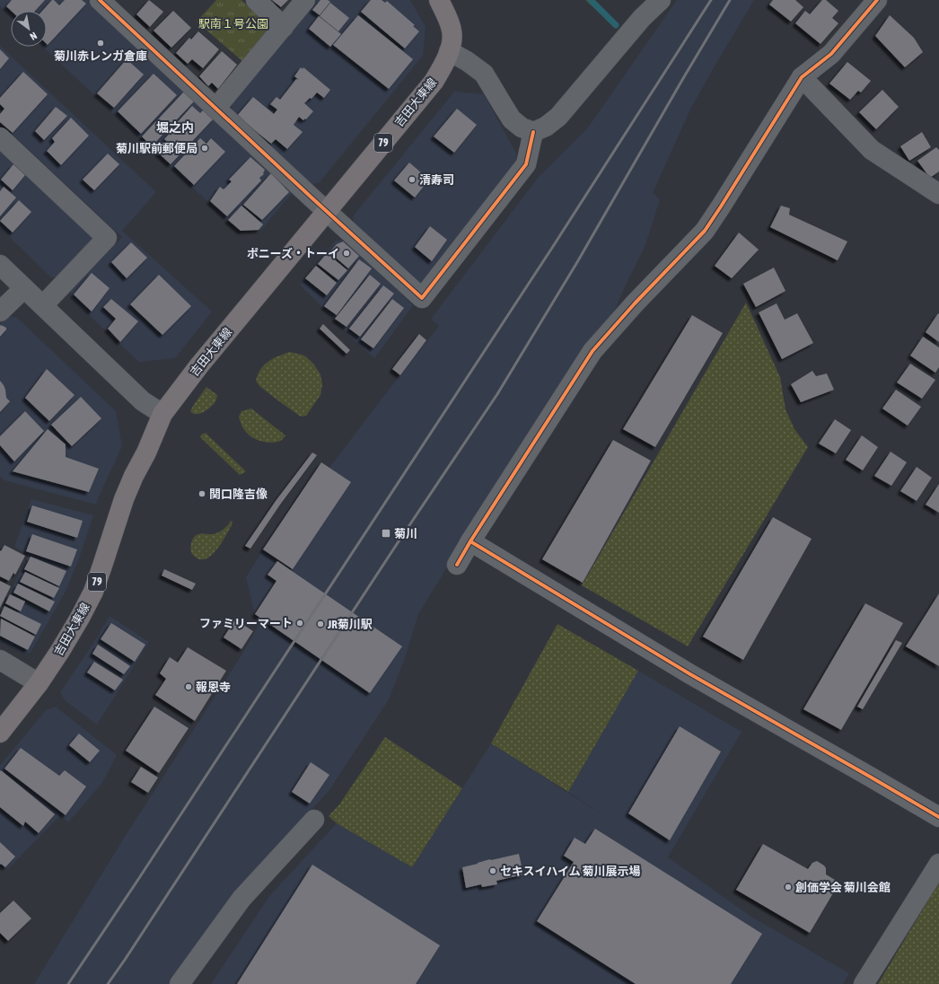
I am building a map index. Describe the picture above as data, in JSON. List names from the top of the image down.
{
  "streets": {
    "main road": ["吉田大東線", "79"]
  },
  "districts": ["堀之内"],
  "parks": ["駅南１号公園"],
  "places": {
    "other": [
      "菊川赤レンガ倉庫",
      "菊川駅前郵便局",
      "清寿司",
      "ポニーズ・トーイ",
      "関口隆吉像",
      "ファミリーマート",
      "JR菊川駅",
      "報恩寺",
      "セキスイハイム 菊川展示場",
      "創価学会 菊川会館"
    ],
    "transit": ["菊川"]
  },
  "north": "bottom right"
}
